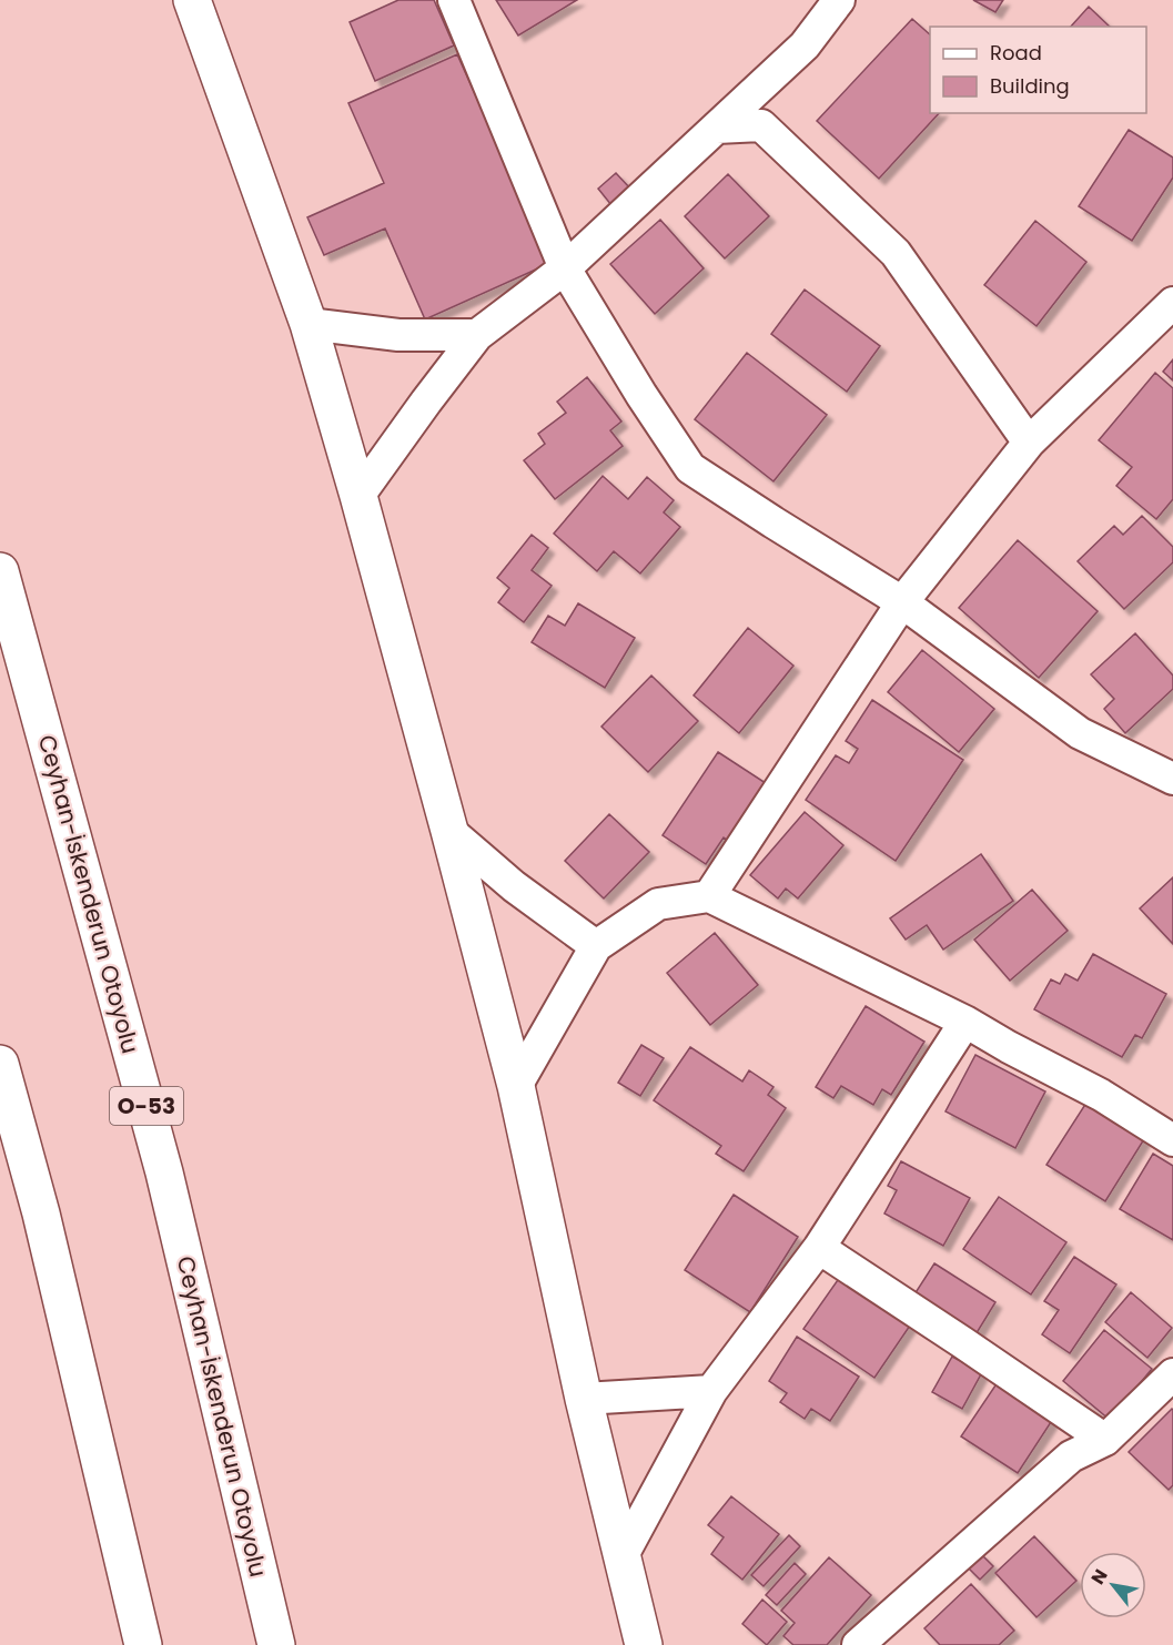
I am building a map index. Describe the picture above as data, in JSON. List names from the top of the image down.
{
  "streets": {
    "main road": ["Ceyhan-İskenderun Otoyolu", "O-53"]
  },
  "legend": ["Road", "Building"],
  "north": "top left"
}
